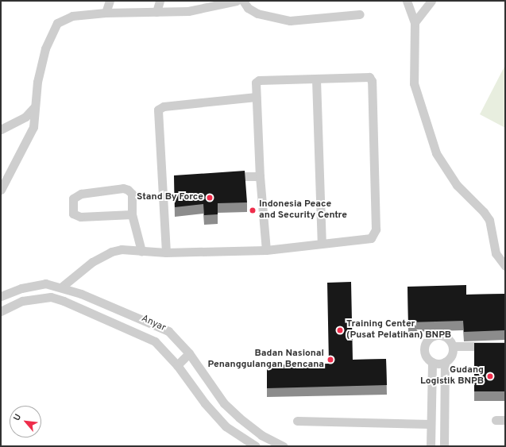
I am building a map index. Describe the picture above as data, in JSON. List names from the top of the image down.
{
  "streets": {
    "street": ["Anyar"]
  },
  "places": [
    "Stand By Force",
    "Indonesia Peace and Security Centre",
    "Training Center (Pusat Pelatihan) BNPB",
    "Badan Nasional Penanggulangan Bencana",
    "Gudang Logistik BNPB"
  ],
  "north": "top left"
}
